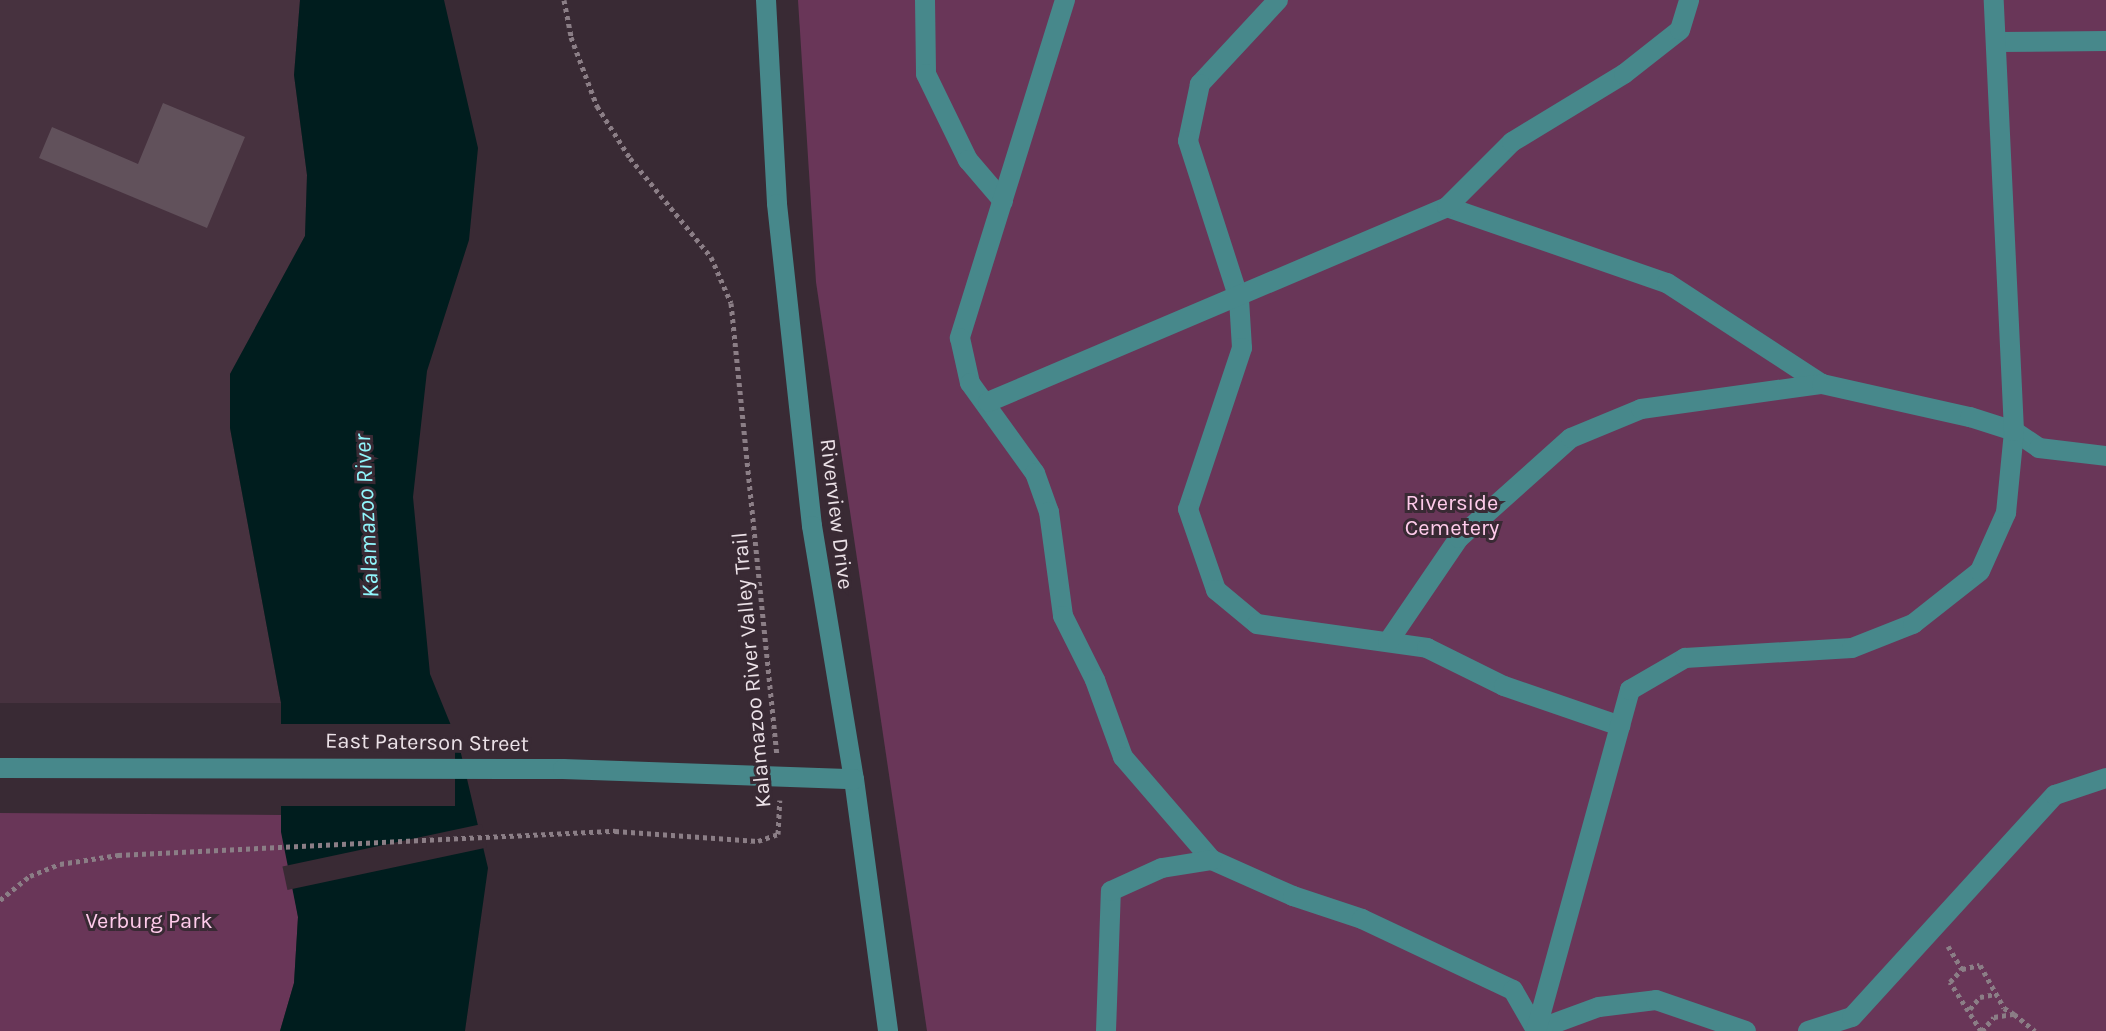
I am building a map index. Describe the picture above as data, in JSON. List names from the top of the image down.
{
  "streets": {
    "street": ["Riverview Drive", "East Paterson Street"],
    "path": ["Kalamazoo River Valley Trail"]
  },
  "crossings": [
    ["Riverview Drive", "East Paterson Street"],
    ["Kalamazoo River Valley Trail", "East Paterson Street"]
  ],
  "water": ["Kalamazoo River"],
  "parks": ["Riverside Cemetery", "Verburg Park"]
}
